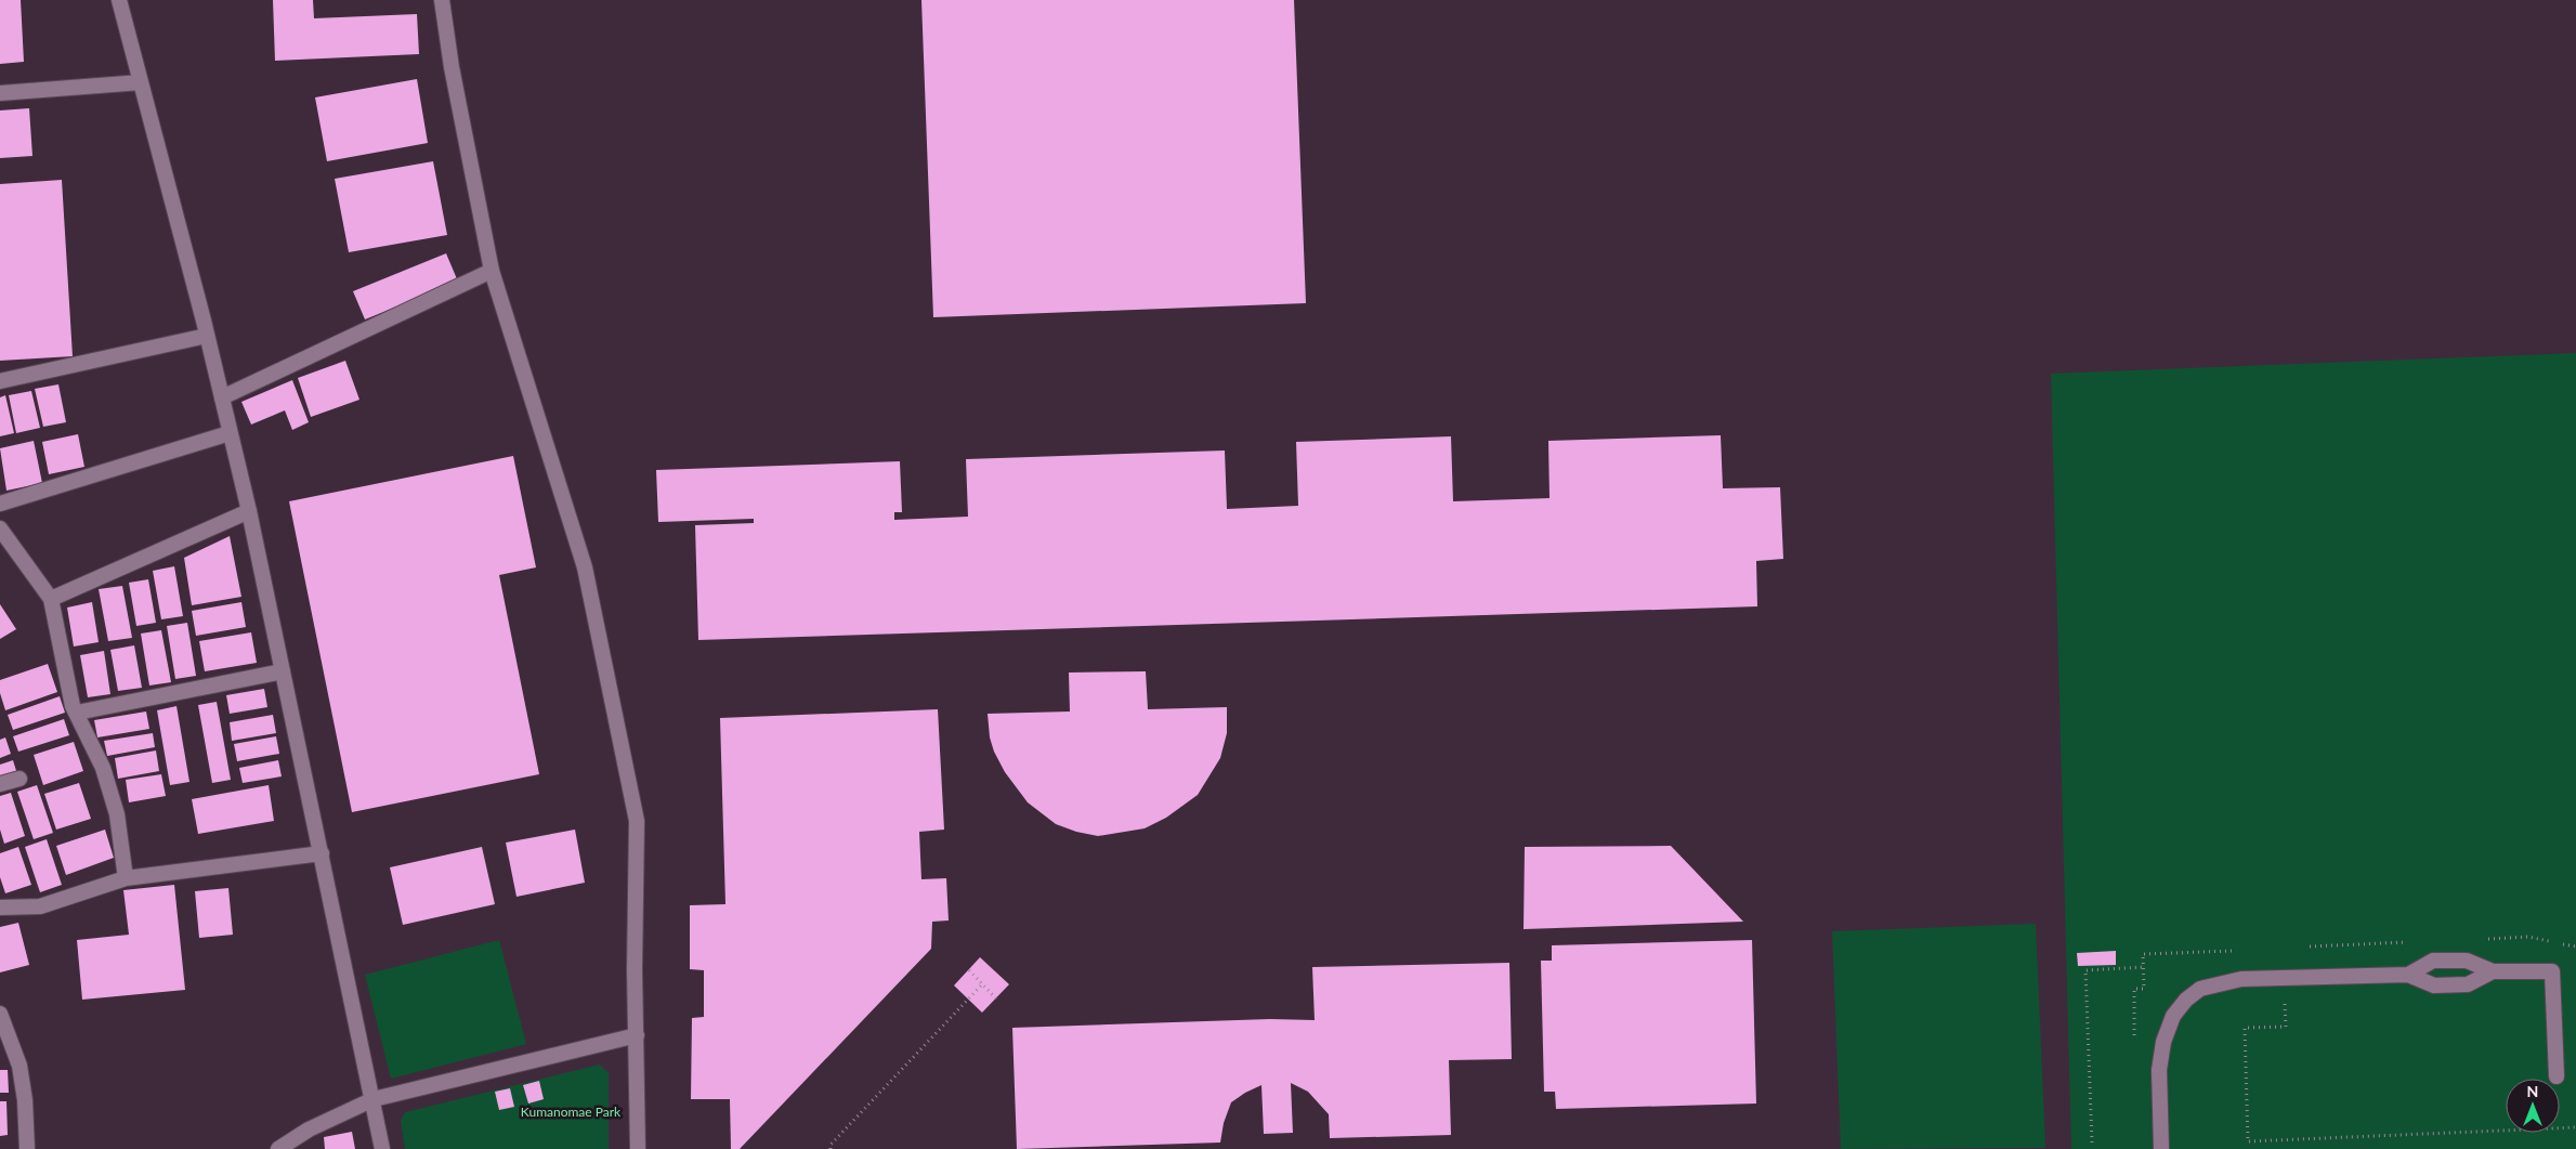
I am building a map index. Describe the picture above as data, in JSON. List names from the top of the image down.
{
  "parks": ["Kumanomae Park"],
  "north": "top"
}
